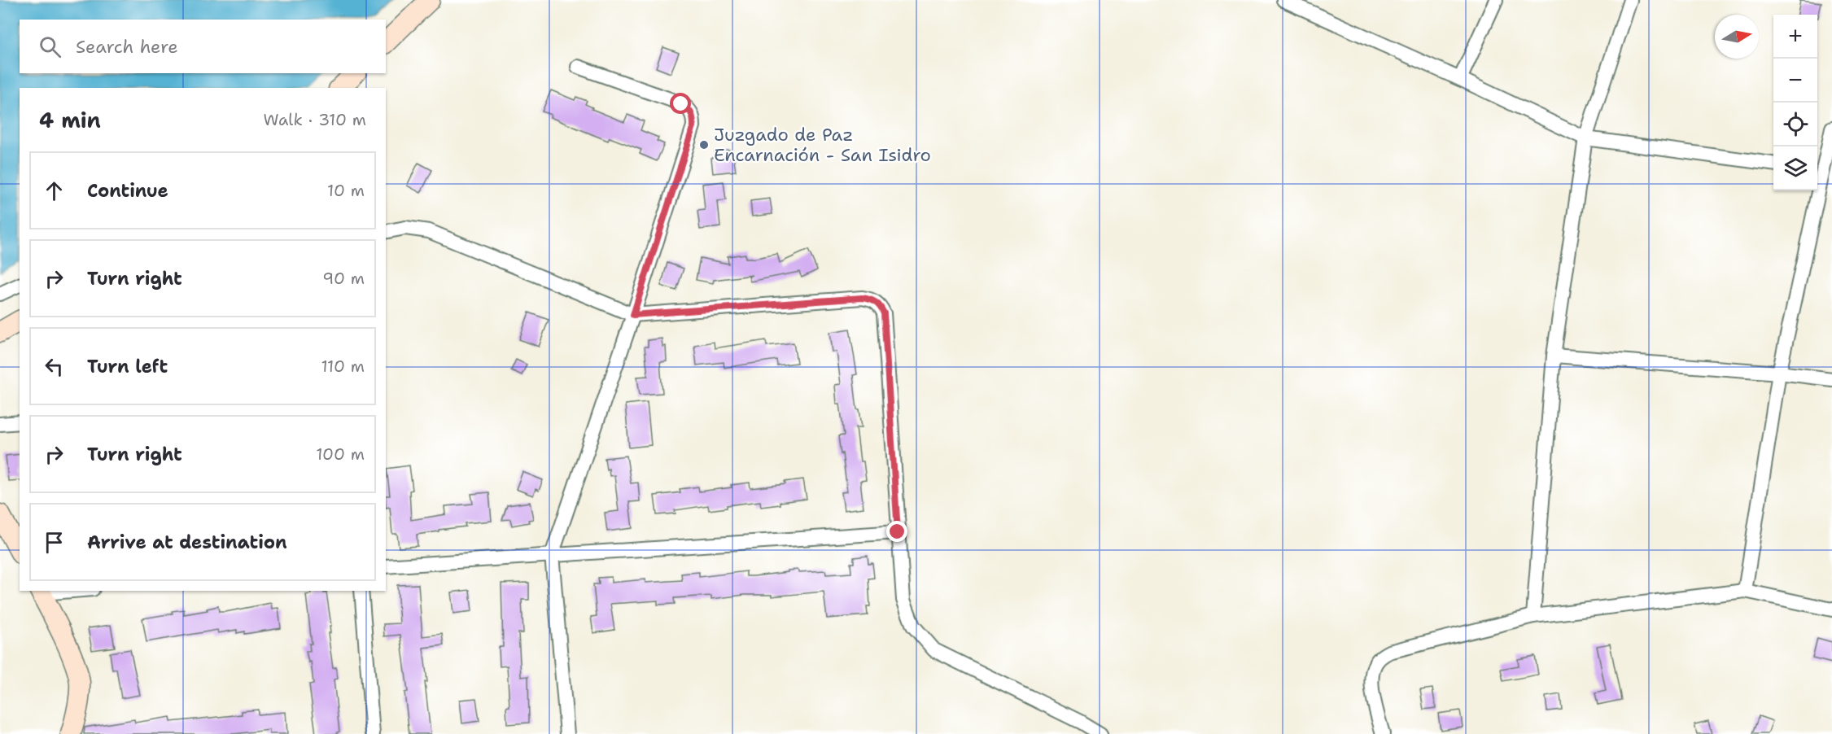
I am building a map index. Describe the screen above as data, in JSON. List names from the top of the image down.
{
  "places": ["Juzgado de Paz Encarnación - San Isidro"],
  "north": "right",
  "page": {
    "map_buttons": ["+", "−"],
    "search": "Search here",
    "heading": ["4 min", "Walk · 310 m"],
    "list": [
      ["Continue", "10 m"],
      ["Turn right", "90 m"],
      ["Turn left", "110 m"],
      ["Turn right", "100 m"],
      "Arrive at destination"
    ]
  }
}
